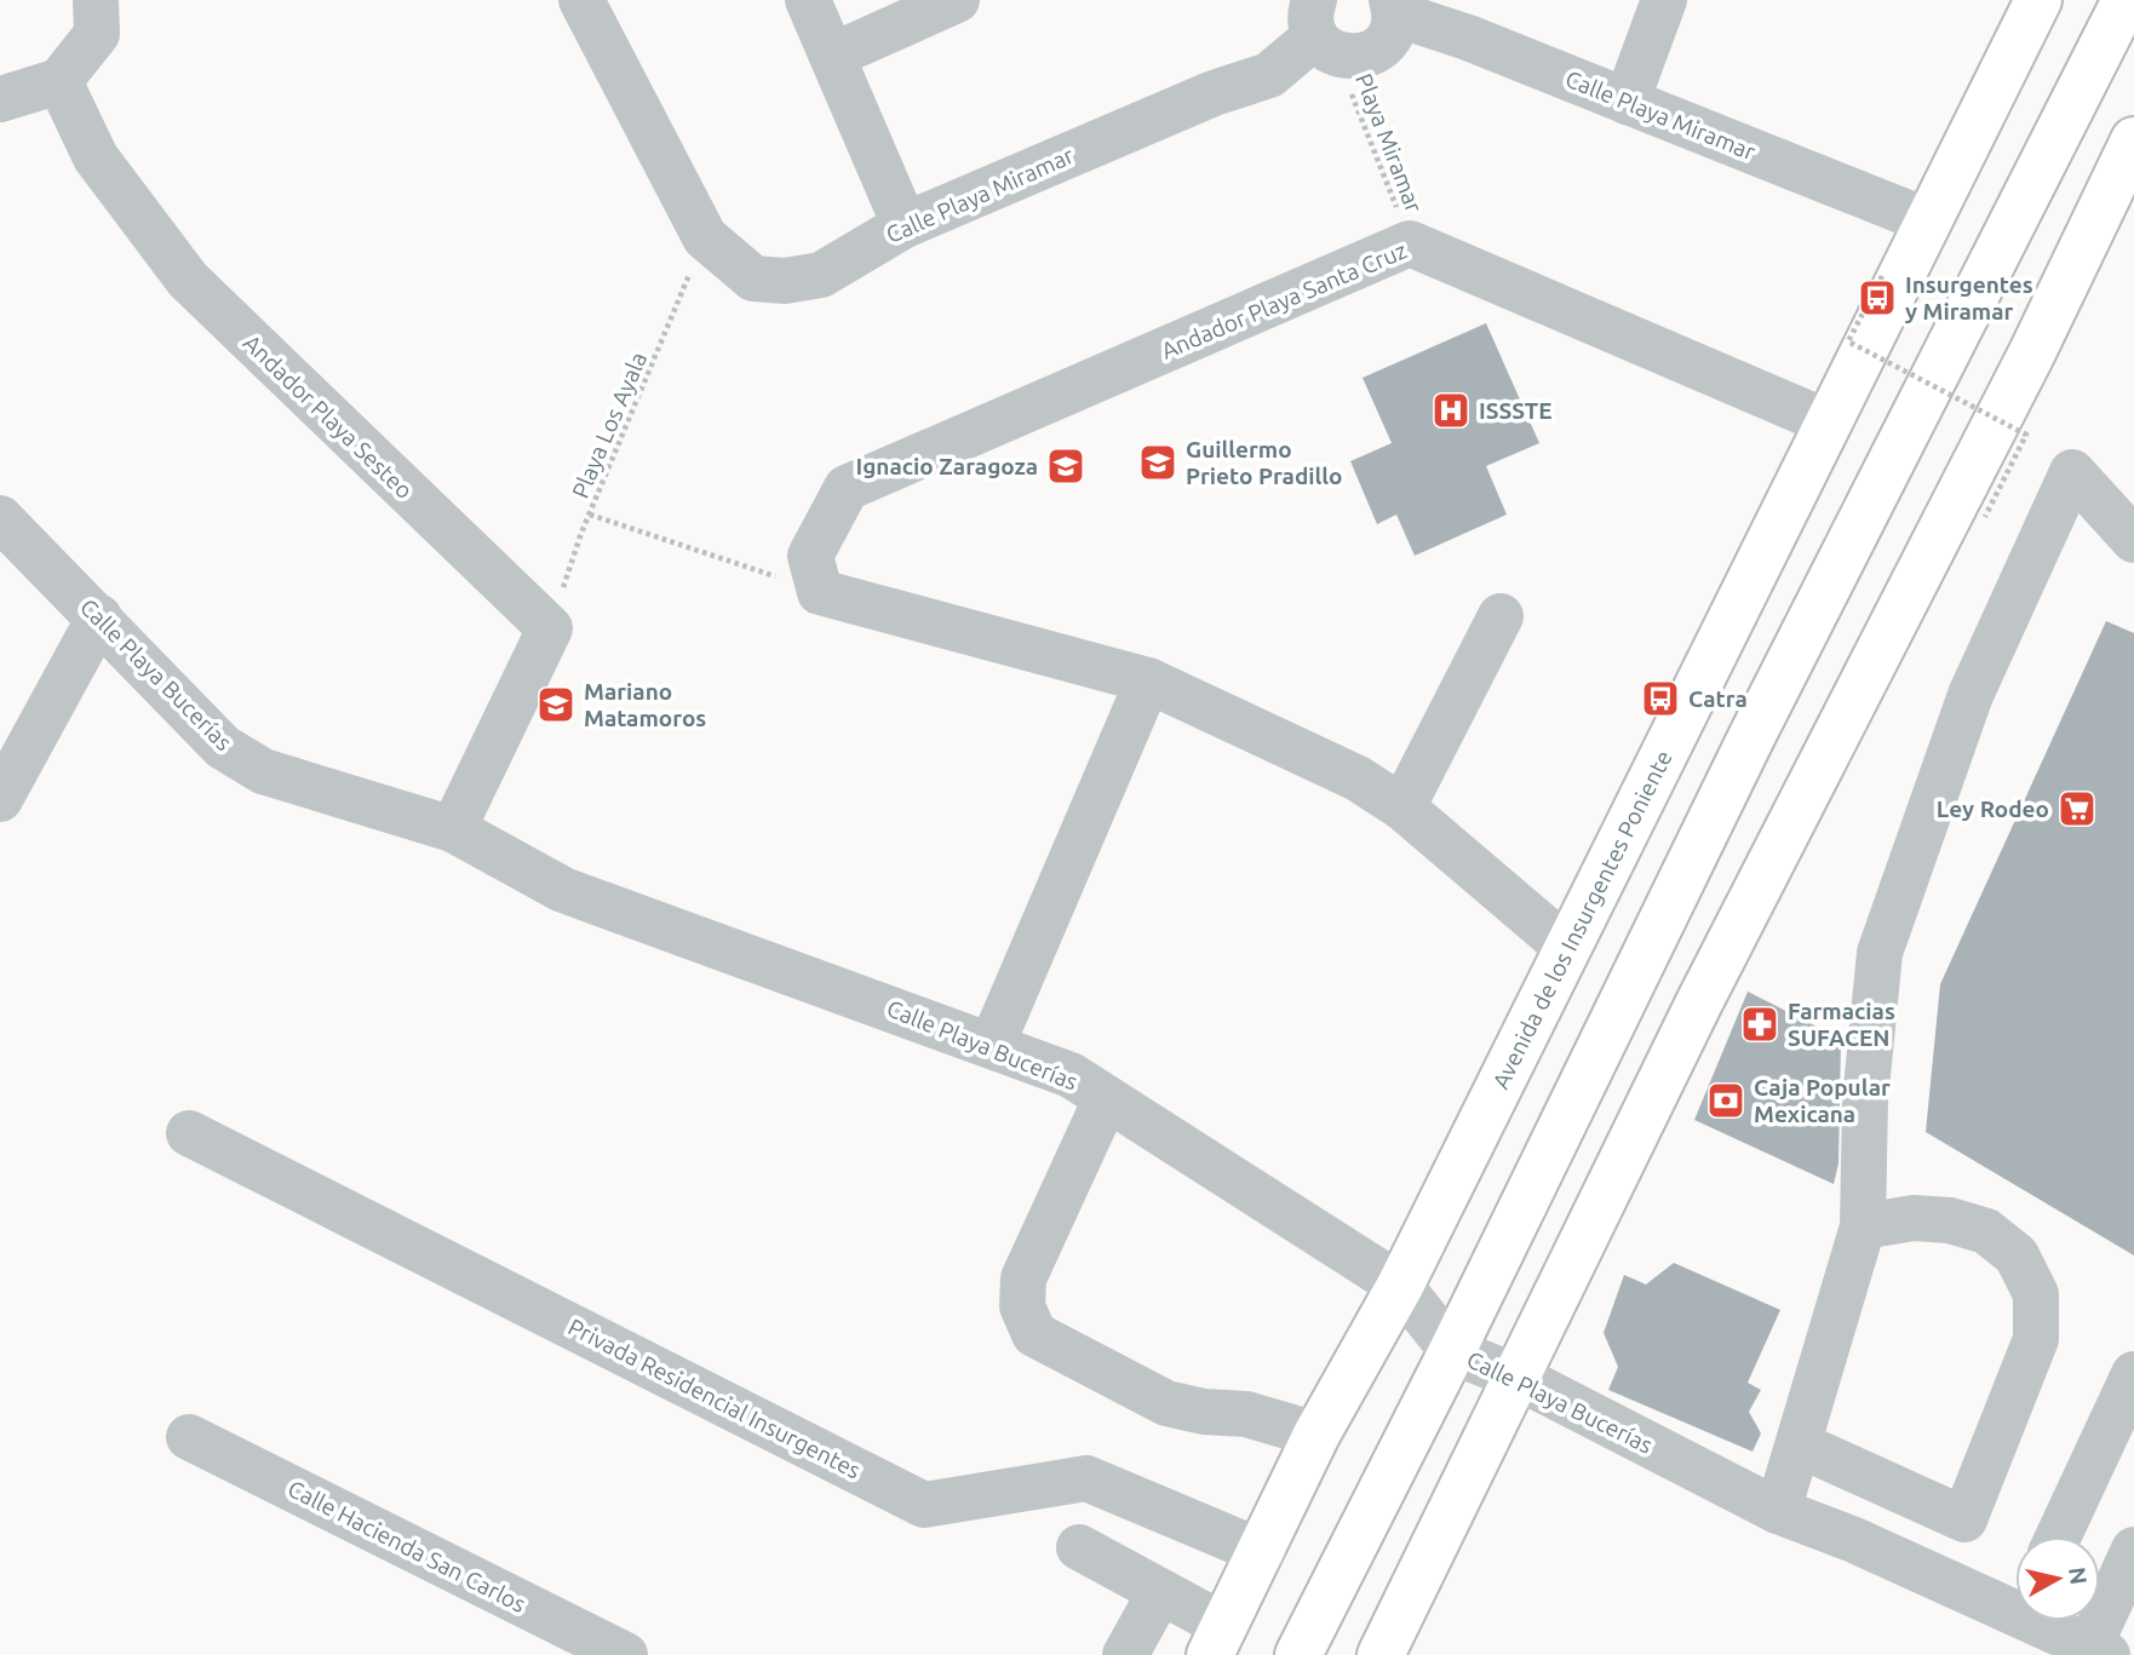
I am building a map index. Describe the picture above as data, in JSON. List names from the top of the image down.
{
  "streets": {
    "main road": ["Avenida de los Insurgentes Poniente"],
    "street": [
      "Calle Playa Miramar",
      "Andador Playa Santa Cruz",
      "Andador Playa Sesteo",
      "Calle Playa Bucerías",
      "Privada Residencial Insurgentes",
      "Calle Hacienda San Carlos"
    ],
    "path": ["Playa Miramar", "Playa Los Ayala"]
  },
  "crossings": [
    ["Calle Playa Miramar", "Playa Miramar"],
    ["Calle Playa Miramar", "Playa Los Ayala"],
    ["Calle Playa Miramar", "Avenida de los Insurgentes Poniente"],
    ["Playa Miramar", "Andador Playa Santa Cruz"],
    ["Andador Playa Santa Cruz", "Avenida de los Insurgentes Poniente"],
    ["Andador Playa Sesteo", "Playa Los Ayala"],
    ["Calle Playa Bucerías", "Avenida de los Insurgentes Poniente"],
    ["Avenida de los Insurgentes Poniente", "Privada Residencial Insurgentes"]
  ],
  "places": {
    "bus stop": ["Insurgentes y Miramar", "Catra"],
    "hospital": ["ISSSTE"],
    "school or university": ["Guillermo Prieto Pradillo", "Ignacio Zaragoza", "Mariano Matamoros"],
    "supermarket": ["Ley Rodeo"],
    "pharmacy": ["Farmacias SUFACEN"],
    "bank": ["Caja Popular Mexicana"]
  },
  "north": "right"
}
